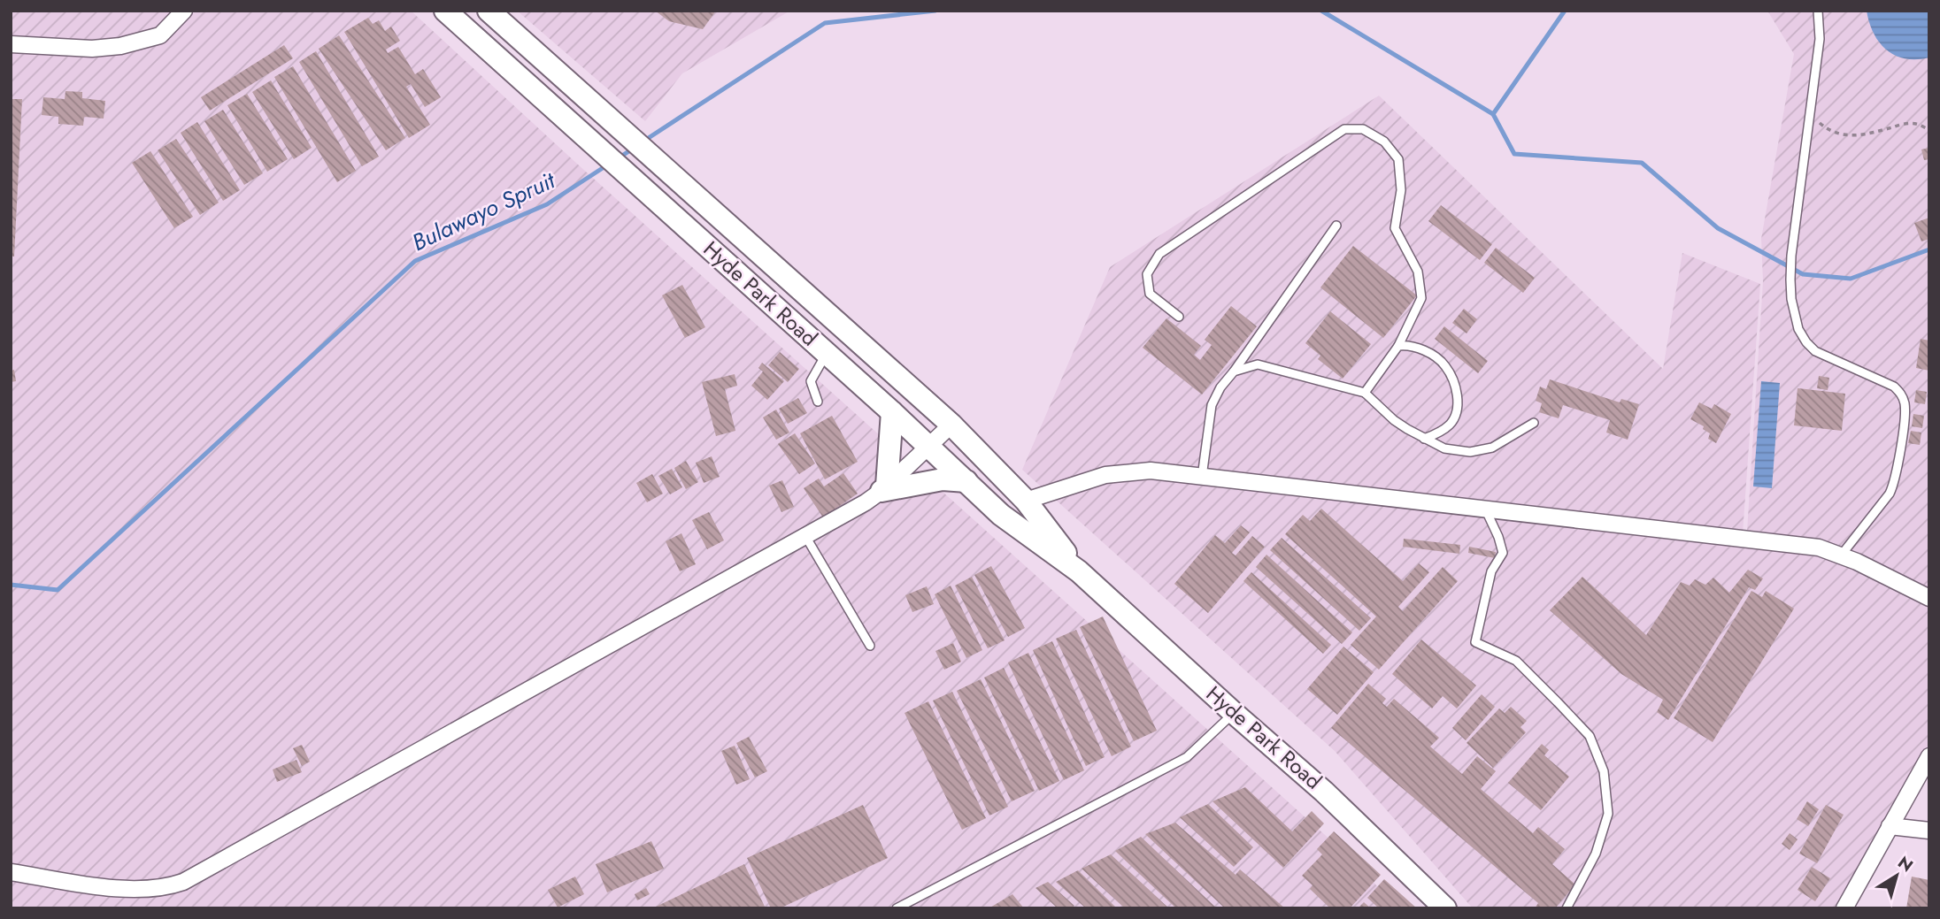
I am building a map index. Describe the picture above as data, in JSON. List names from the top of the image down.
{
  "streets": {
    "street": ["Hyde Park Road"]
  },
  "water": ["Bulawayo Spruit"],
  "north": "top right"
}
